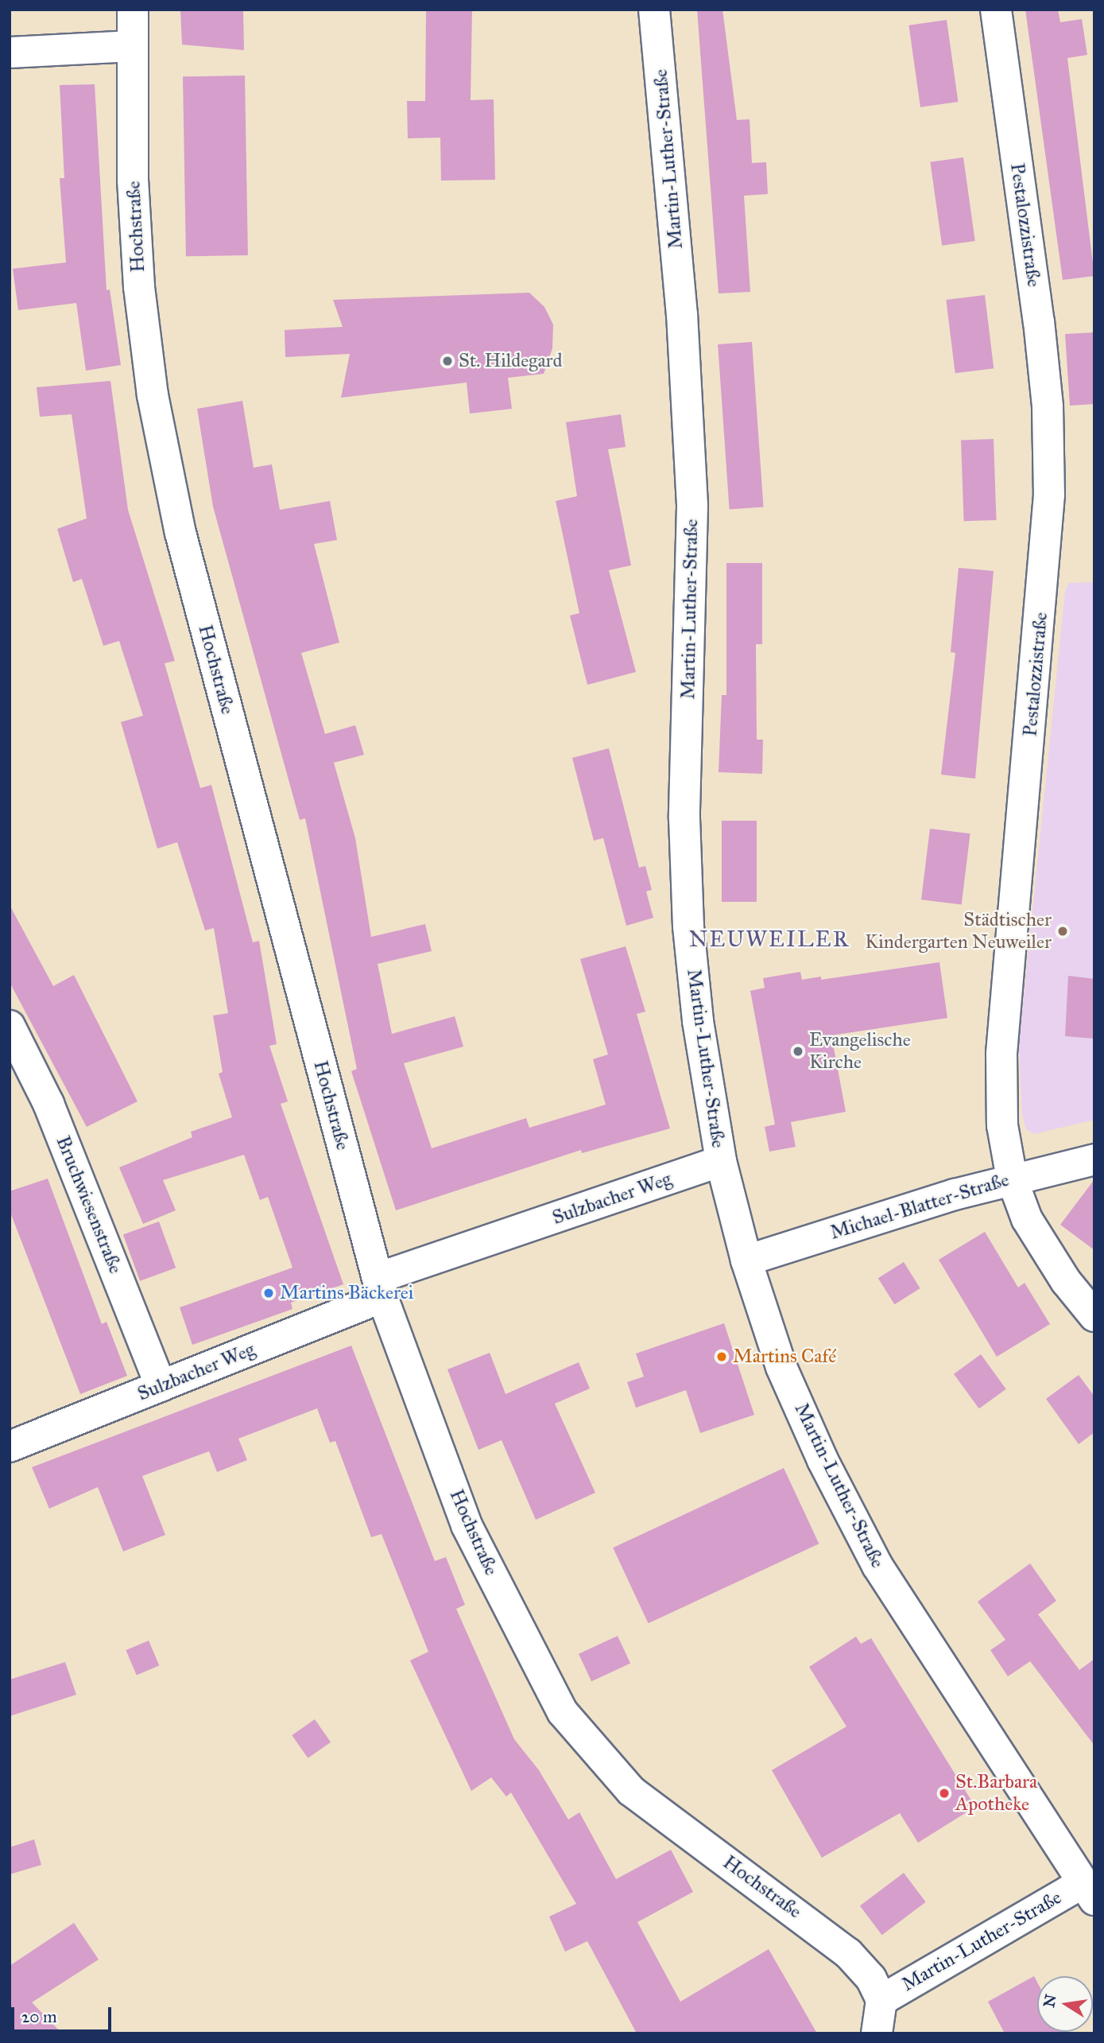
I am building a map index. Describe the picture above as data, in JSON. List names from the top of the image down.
{
  "streets": {
    "street": [
      "Martin-Luther-Straße",
      "Pestalozzistraße",
      "Hochstraße",
      "Sulzbacher Weg",
      "Bruchwiesenstraße",
      "Michael-Blatter-Straße"
    ]
  },
  "crossings": [
    ["Martin-Luther-Straße", "Hochstraße"],
    ["Martin-Luther-Straße", "Sulzbacher Weg"],
    ["Martin-Luther-Straße", "Michael-Blatter-Straße"],
    ["Pestalozzistraße", "Michael-Blatter-Straße"],
    ["Hochstraße", "Sulzbacher Weg"],
    ["Sulzbacher Weg", "Bruchwiesenstraße"]
  ],
  "districts": ["NEUWEILER"],
  "places": [
    "St. Hildegard",
    "Städtischer Kindergarten Neuweiler",
    "Evangelische Kirche",
    "Martins Bäckerei",
    "Martins Café",
    "St.Barbara Apotheke"
  ],
  "scale_bar": "20 m",
  "north": "left"
}
